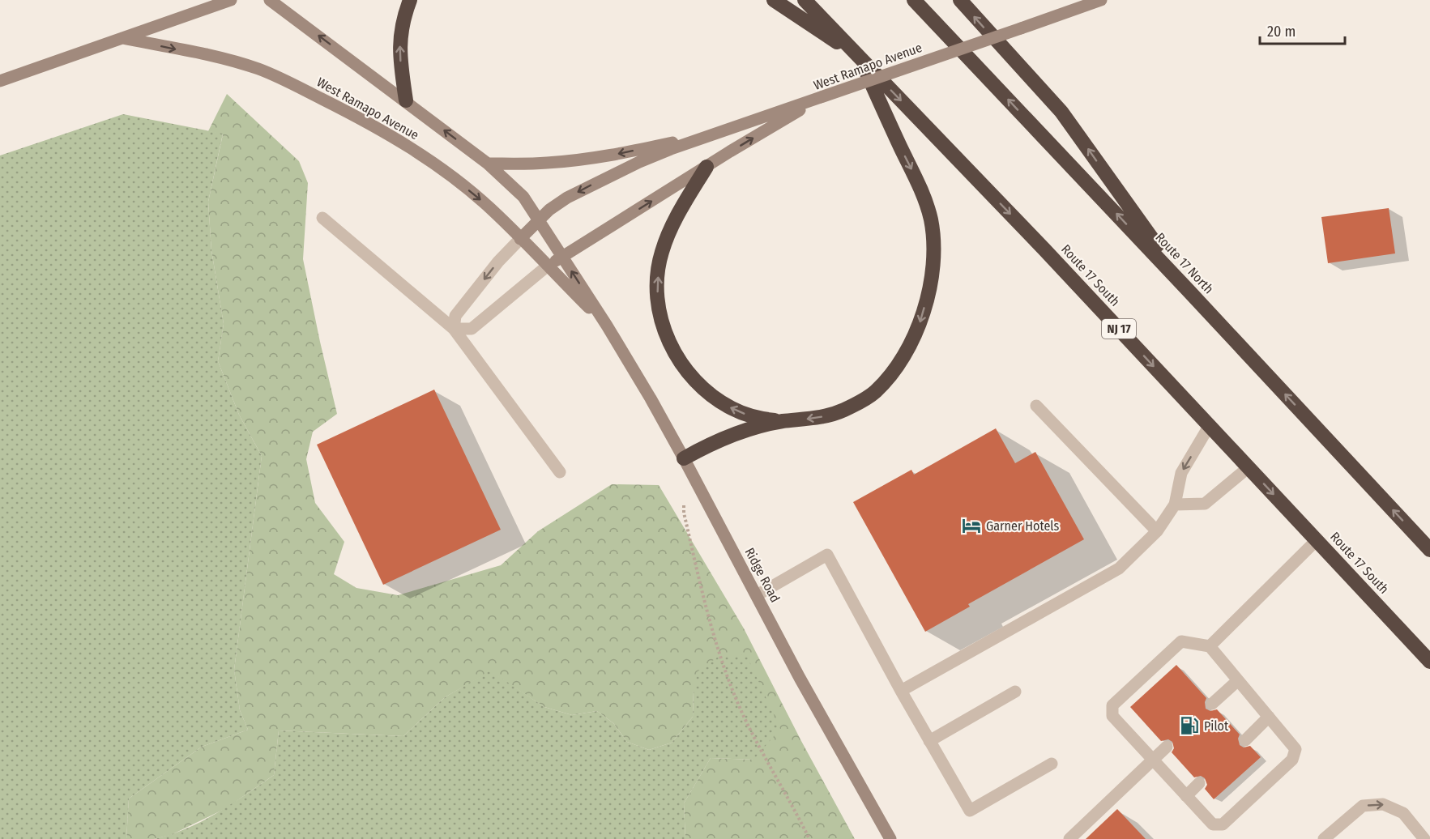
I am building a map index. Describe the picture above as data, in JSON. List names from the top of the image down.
{
  "streets": {
    "highway": ["Route 17 North", "Route 17 South", "NJ 17"],
    "street": ["West Ramapo Avenue", "Ridge Road"]
  },
  "crossings": [
    ["West Ramapo Avenue", "Ridge Road"]
  ],
  "places": {
    "hotel": ["Garner Hotels"],
    "fuel station": ["Pilot"]
  },
  "scale_bar": "20 m"
}
